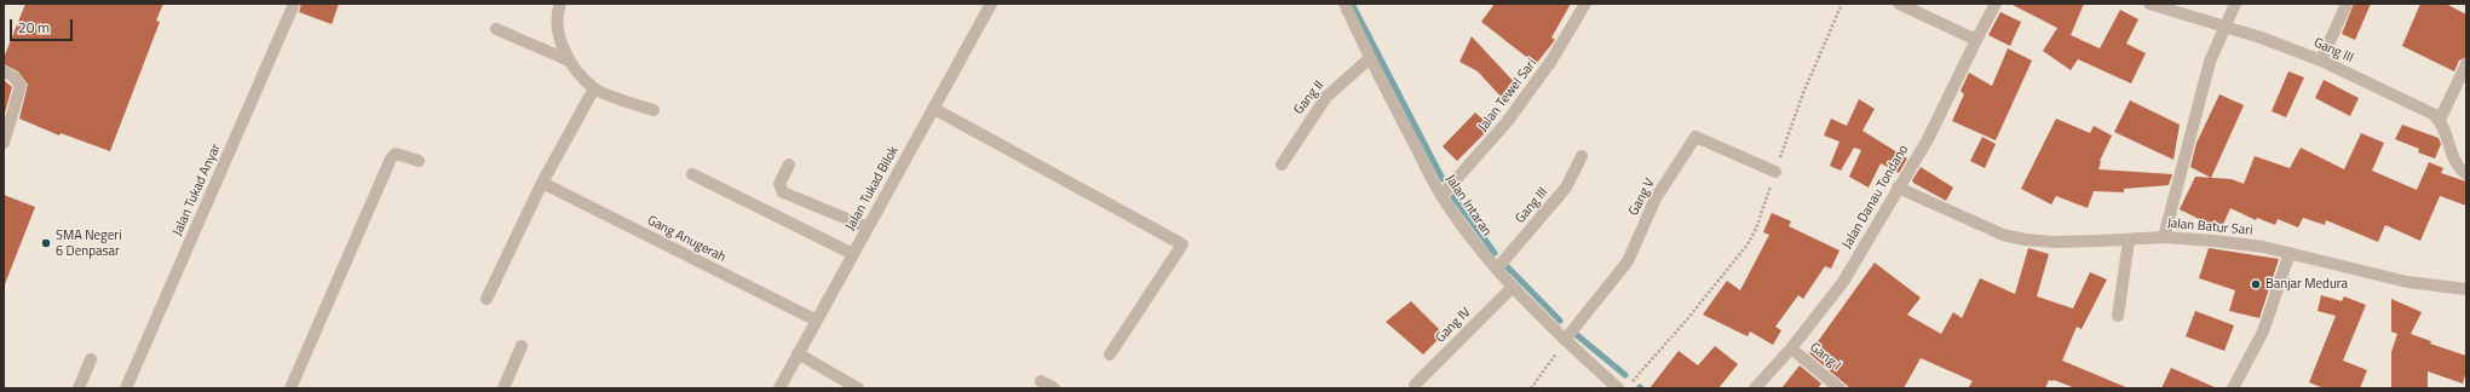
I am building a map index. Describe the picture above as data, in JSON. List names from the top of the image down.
{
  "streets": {
    "street": [
      "Gang III",
      "Jalan Tewel Sari",
      "Gang II",
      "Jalan Tukad Bilok",
      "Jalan Tukad Anyar",
      "Gang V",
      "Jalan Danau Tondano",
      "Jalan Intaran",
      "Jalan Batur Sari",
      "Gang Anugerah",
      "Gang IV",
      "Gang I"
    ]
  },
  "crossings": [
    ["Gang III", "Jalan Intaran"],
    ["Jalan Tewel Sari", "Jalan Intaran"],
    ["Gang II", "Jalan Intaran"],
    ["Jalan Tukad Bilok", "Gang Anugerah"],
    ["Gang V", "Jalan Intaran"],
    ["Jalan Danau Tondano", "Jalan Batur Sari"],
    ["Jalan Danau Tondano", "Gang I"],
    ["Jalan Intaran", "Gang IV"]
  ],
  "places": ["SMA Negeri 6 Denpasar", "Banjar Medura"],
  "scale_bar": "20 m"
}
